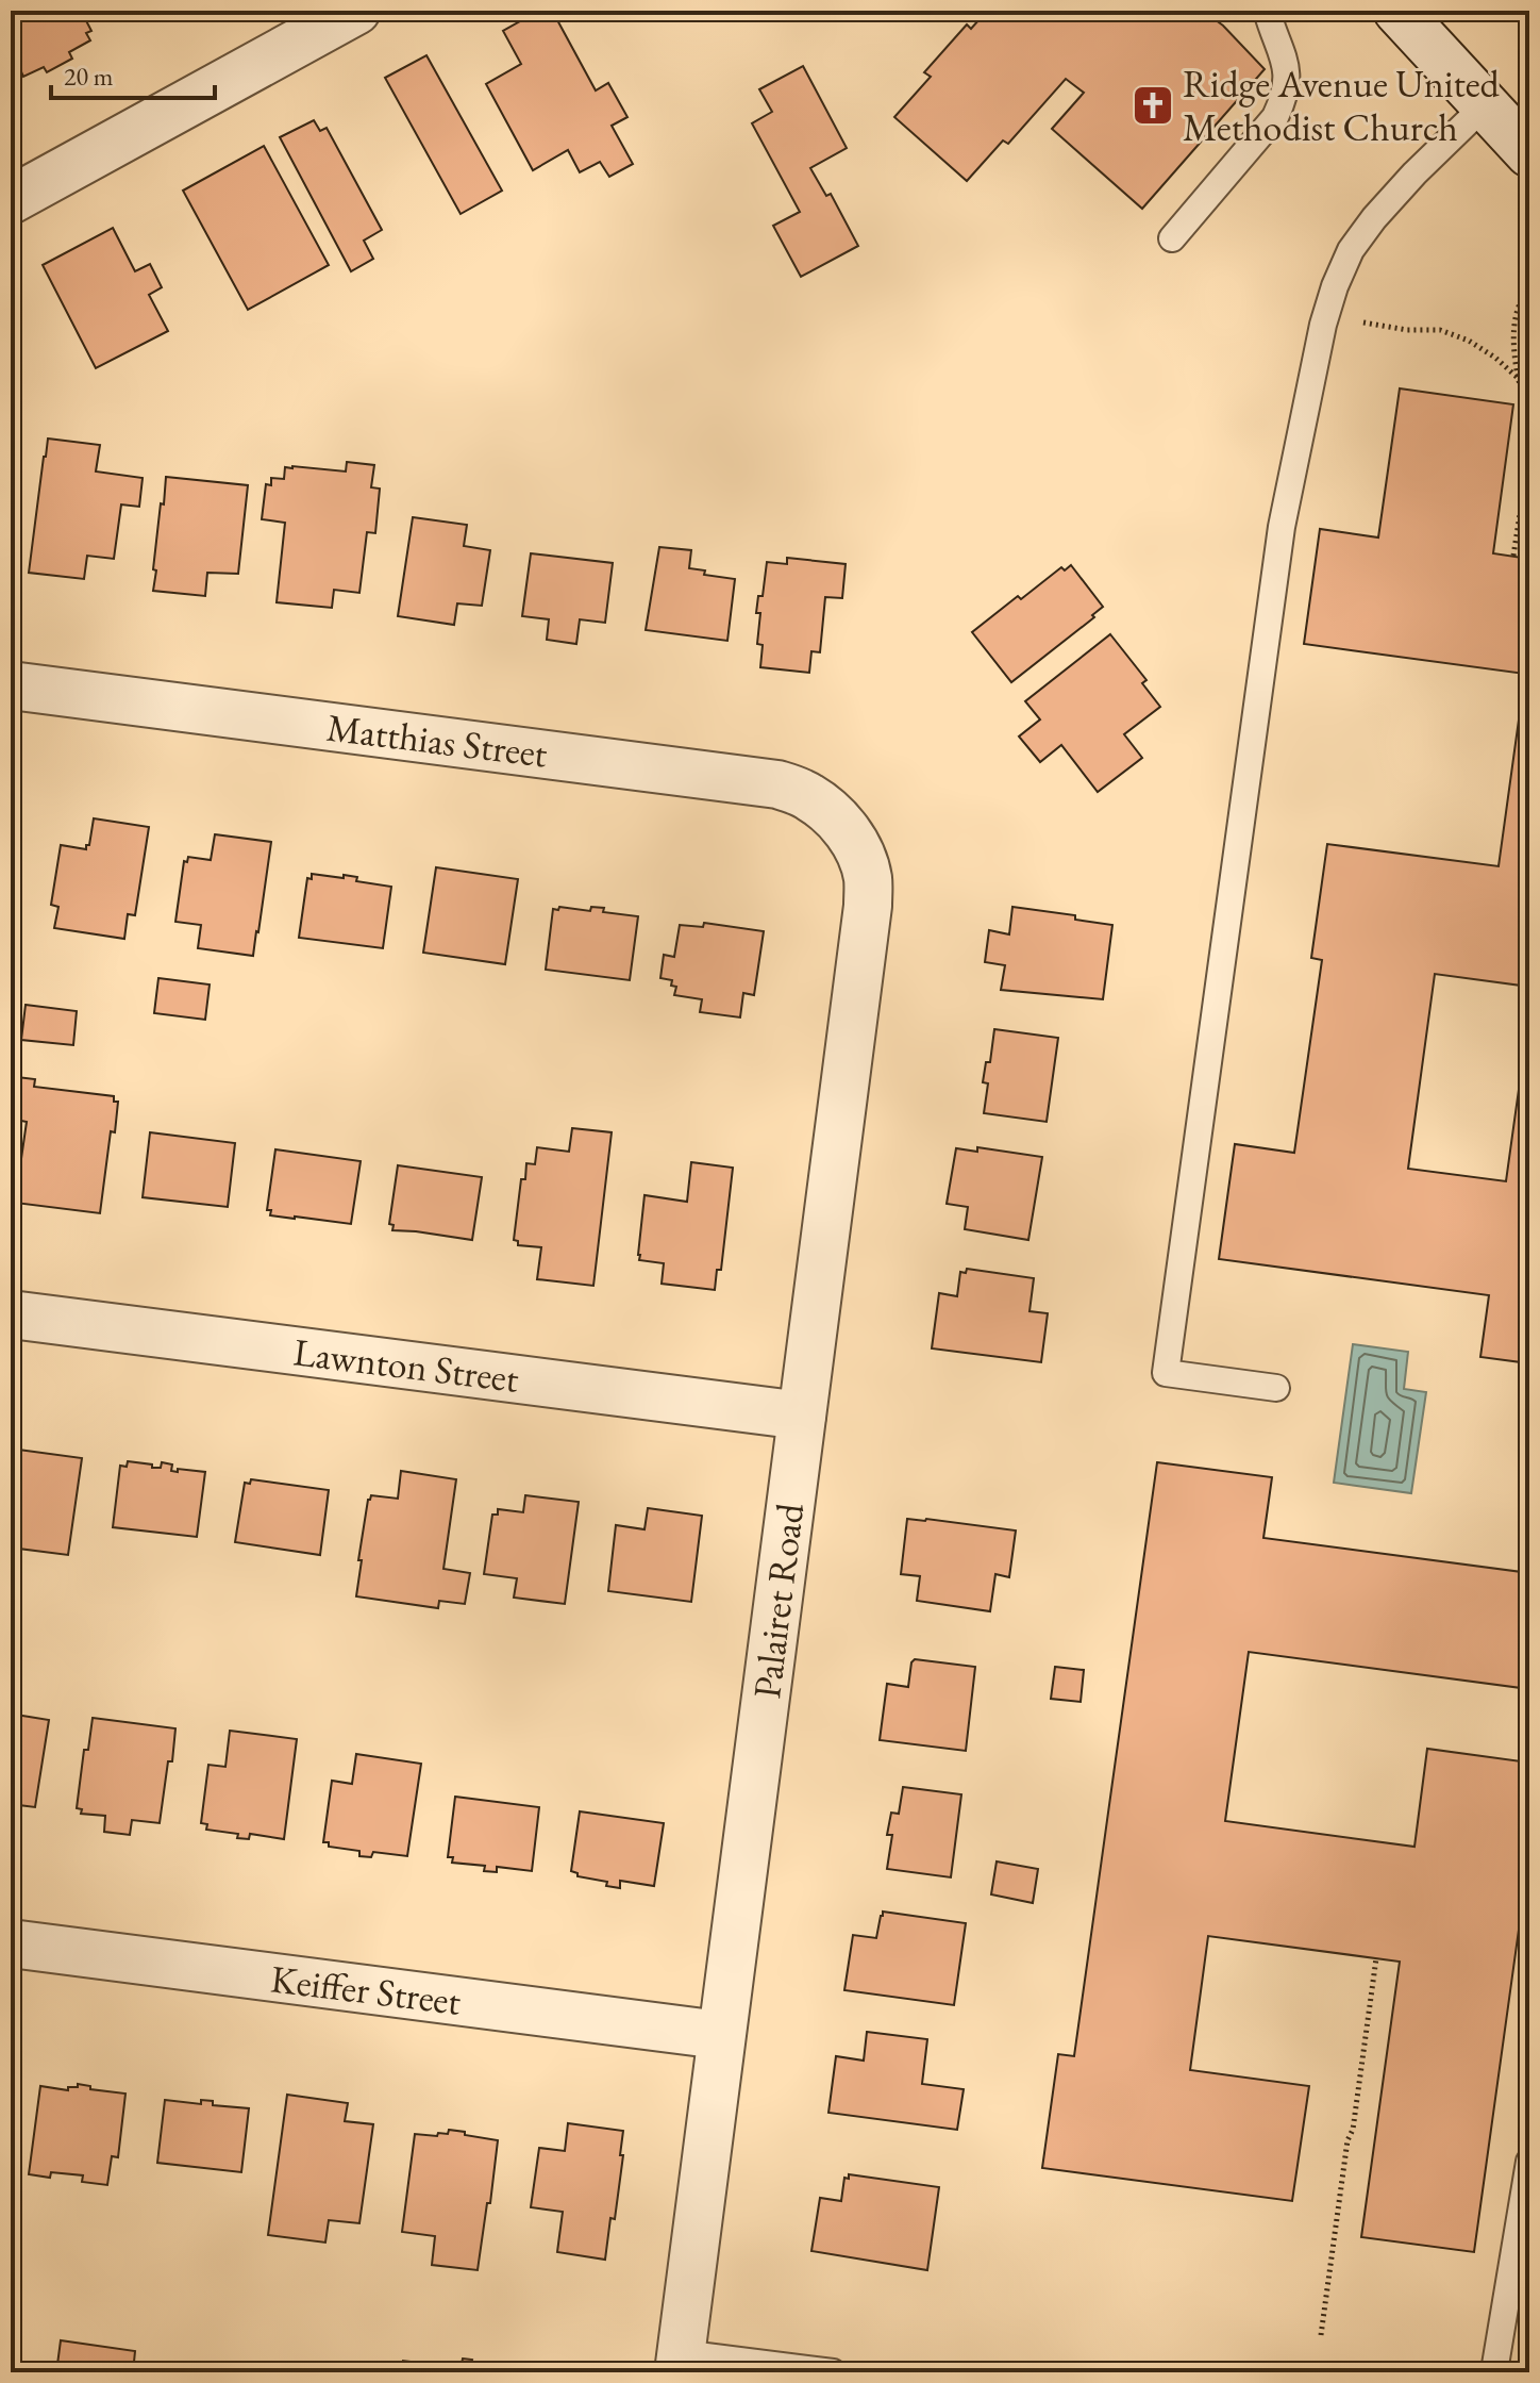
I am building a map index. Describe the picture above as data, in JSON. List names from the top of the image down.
{
  "streets": {
    "street": [
      "Matthias Street",
      "Lawnton Street",
      "Palairet Road",
      "Keiffer Street"
    ]
  },
  "crossings": [
    ["Matthias Street", "Palairet Road"],
    ["Lawnton Street", "Palairet Road"],
    ["Palairet Road", "Keiffer Street"]
  ],
  "places": {
    "church": ["Ridge Avenue United Methodist Church"]
  },
  "scale_bar": "20 m"
}
